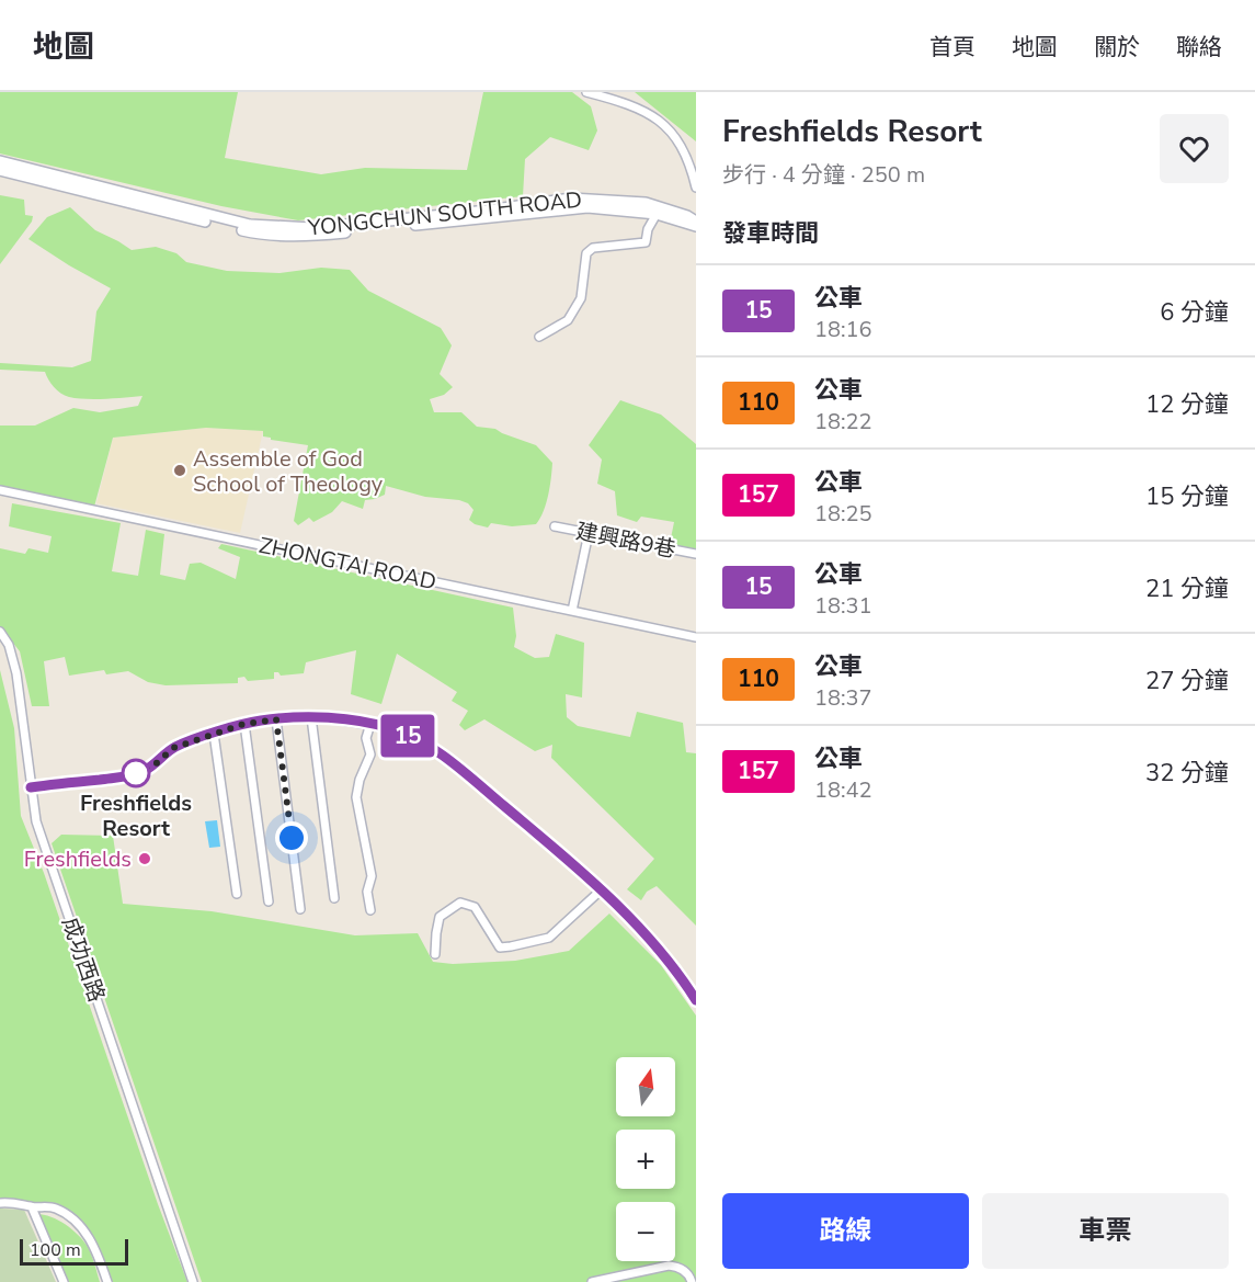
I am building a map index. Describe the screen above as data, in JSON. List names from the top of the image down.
{
  "streets": {
    "street": [
      "YONGCHUN SOUTH ROAD",
      "建興路9巷",
      "ZHONGTAI ROAD",
      "成功西路"
    ]
  },
  "places": ["Assemble of God School of Theology", "Freshfields Resort", "Freshfields"],
  "lines": ["bus line 15"],
  "scale_bar": "100 m",
  "north": "top",
  "page": {
    "header": "地圖",
    "nav": [
      "首頁",
      "地圖",
      "關於",
      "聯絡"
    ],
    "on_map": "15",
    "heading": [
      ["Freshfields Resort", "步行 · 4 分鐘 · 250 m"],
      "發車時間"
    ],
    "list": [
      {
        "mark": "15",
        "name": "公車",
        "note": "18:16",
        "value": "6 分鐘"
      },
      {
        "mark": "110",
        "name": "公車",
        "note": "18:22",
        "value": "12 分鐘"
      },
      {
        "mark": "157",
        "name": "公車",
        "note": "18:25",
        "value": "15 分鐘"
      },
      {
        "mark": "15",
        "name": "公車",
        "note": "18:31",
        "value": "21 分鐘"
      },
      {
        "mark": "110",
        "name": "公車",
        "note": "18:37",
        "value": "27 分鐘"
      },
      {
        "mark": "157",
        "name": "公車",
        "note": "18:42",
        "value": "32 分鐘"
      }
    ],
    "map_buttons": ["+", "−"],
    "buttons": ["路線", "車票"],
    "scale": "100 m"
  }
}
